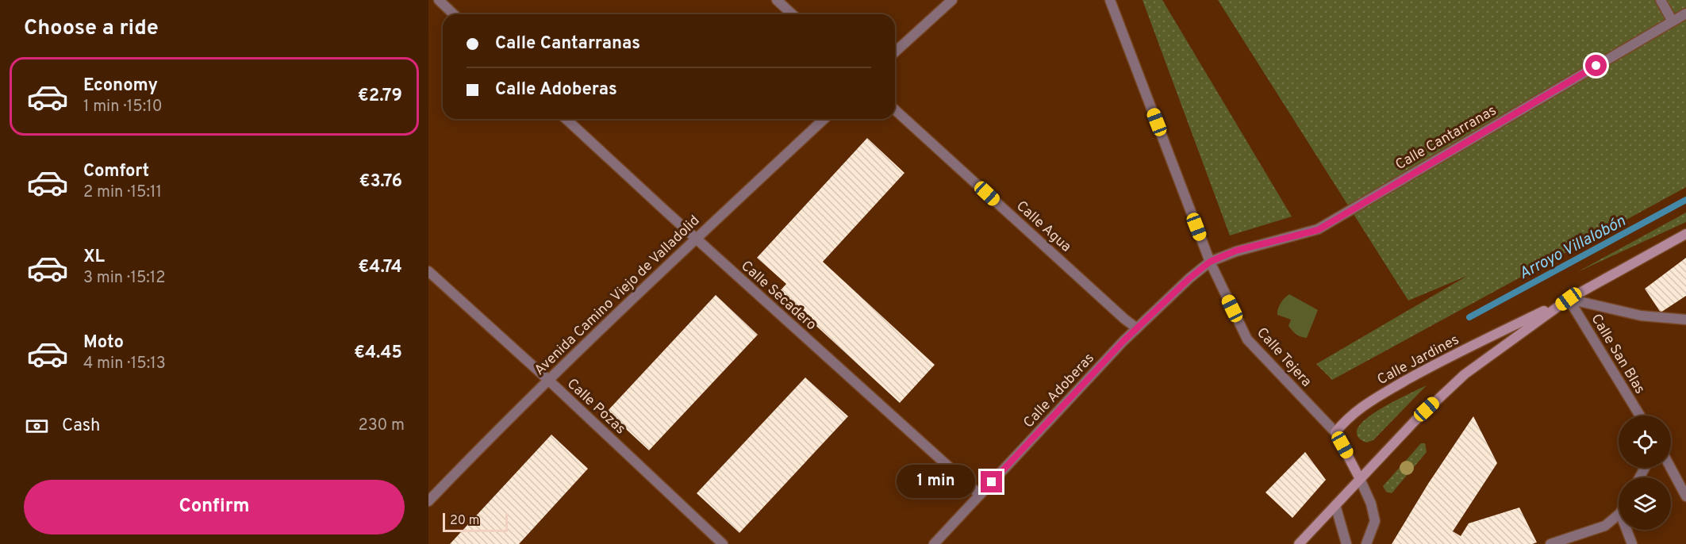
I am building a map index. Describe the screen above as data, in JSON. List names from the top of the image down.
{
  "streets": {
    "main road": ["Calle Jardines"],
    "street": [
      "Calle Cantarranas",
      "Calle Agua",
      "Avenida Camino Viejo de Valladolid",
      "Calle Secadero",
      "Calle San Blas",
      "Calle Tejera",
      "Calle Adoberas",
      "Calle Pozas"
    ]
  },
  "crossings": [
    ["Calle Cantarranas", "Calle Tejera"],
    ["Calle Cantarranas", "Calle Adoberas"],
    ["Calle Agua", "Calle Adoberas"],
    ["Avenida Camino Viejo de Valladolid", "Calle Secadero"],
    ["Avenida Camino Viejo de Valladolid", "Calle Pozas"],
    ["Calle Secadero", "Calle Adoberas"],
    ["Calle San Blas", "Calle Jardines"],
    ["Calle Tejera", "Calle Jardines"],
    ["Calle Tejera", "Calle Adoberas"]
  ],
  "water": ["Arroyo Villalobón"],
  "scale_bar": "20 m",
  "page": {
    "heading": "Choose a ride",
    "banner": ["Calle Cantarranas", "Calle Adoberas"],
    "list": [
      {
        "name": "Economy",
        "note": "1 min · 15:10",
        "value": "€2.79"
      },
      {
        "name": "Comfort",
        "note": "2 min · 15:11",
        "value": "€3.76"
      },
      {
        "name": "XL",
        "note": "3 min · 15:12",
        "value": "€4.74"
      },
      {
        "name": "Moto",
        "note": "4 min · 15:13",
        "value": "€4.45"
      }
    ],
    "pay": ["Cash", "230 m"],
    "bubble": "1 min",
    "buttons": "Confirm",
    "scale": "20 m"
  }
}
